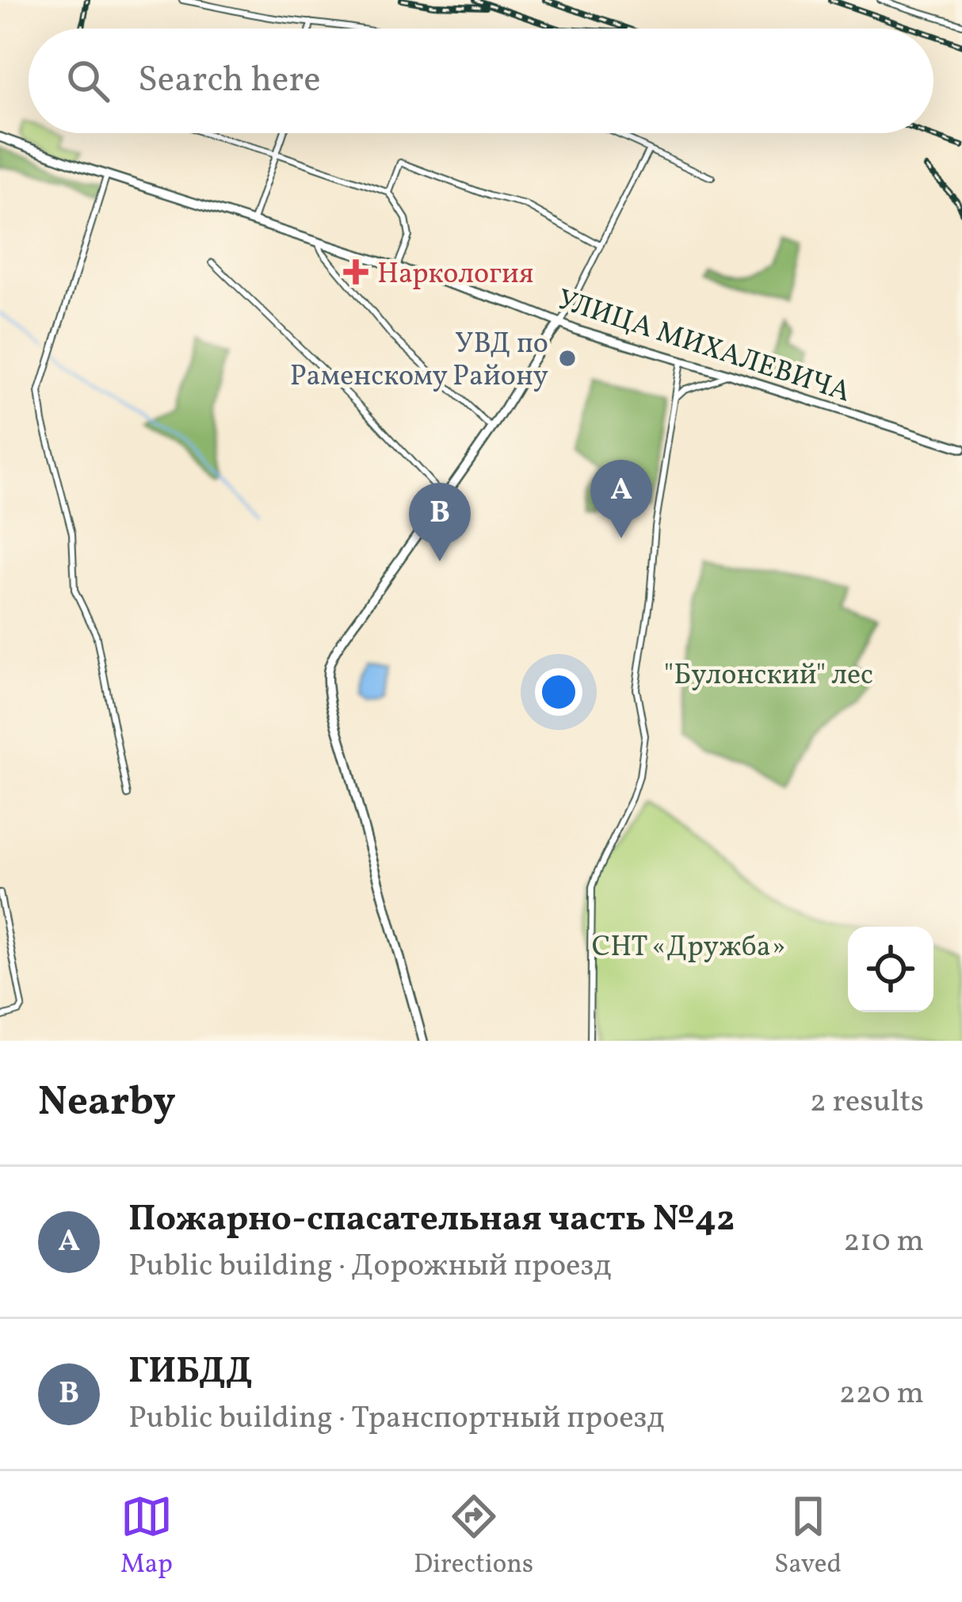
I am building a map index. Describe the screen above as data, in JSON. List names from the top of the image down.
{
  "streets": {
    "main road": ["УЛИЦА МИХАЛЕВИЧА"]
  },
  "parks": ["\"Булонский\" лес", "СНТ «Дружба»"],
  "places": {
    "health": ["Наркология"],
    "other": ["УВД по Раменскому Району"]
  },
  "page": {
    "search": "Search here",
    "pins": ["A", "B"],
    "heading": ["Nearby", "2 results"],
    "list": [
      {
        "mark": "A",
        "name": "Пожарно-спасательная часть №42",
        "note": "Public building · Дорожный проезд",
        "value": "210 m"
      },
      {
        "mark": "B",
        "name": "ГИБДД",
        "note": "Public building · Транспортный проезд",
        "value": "220 m"
      }
    ],
    "nav": ["Map", "Directions", "Saved"]
  }
}
